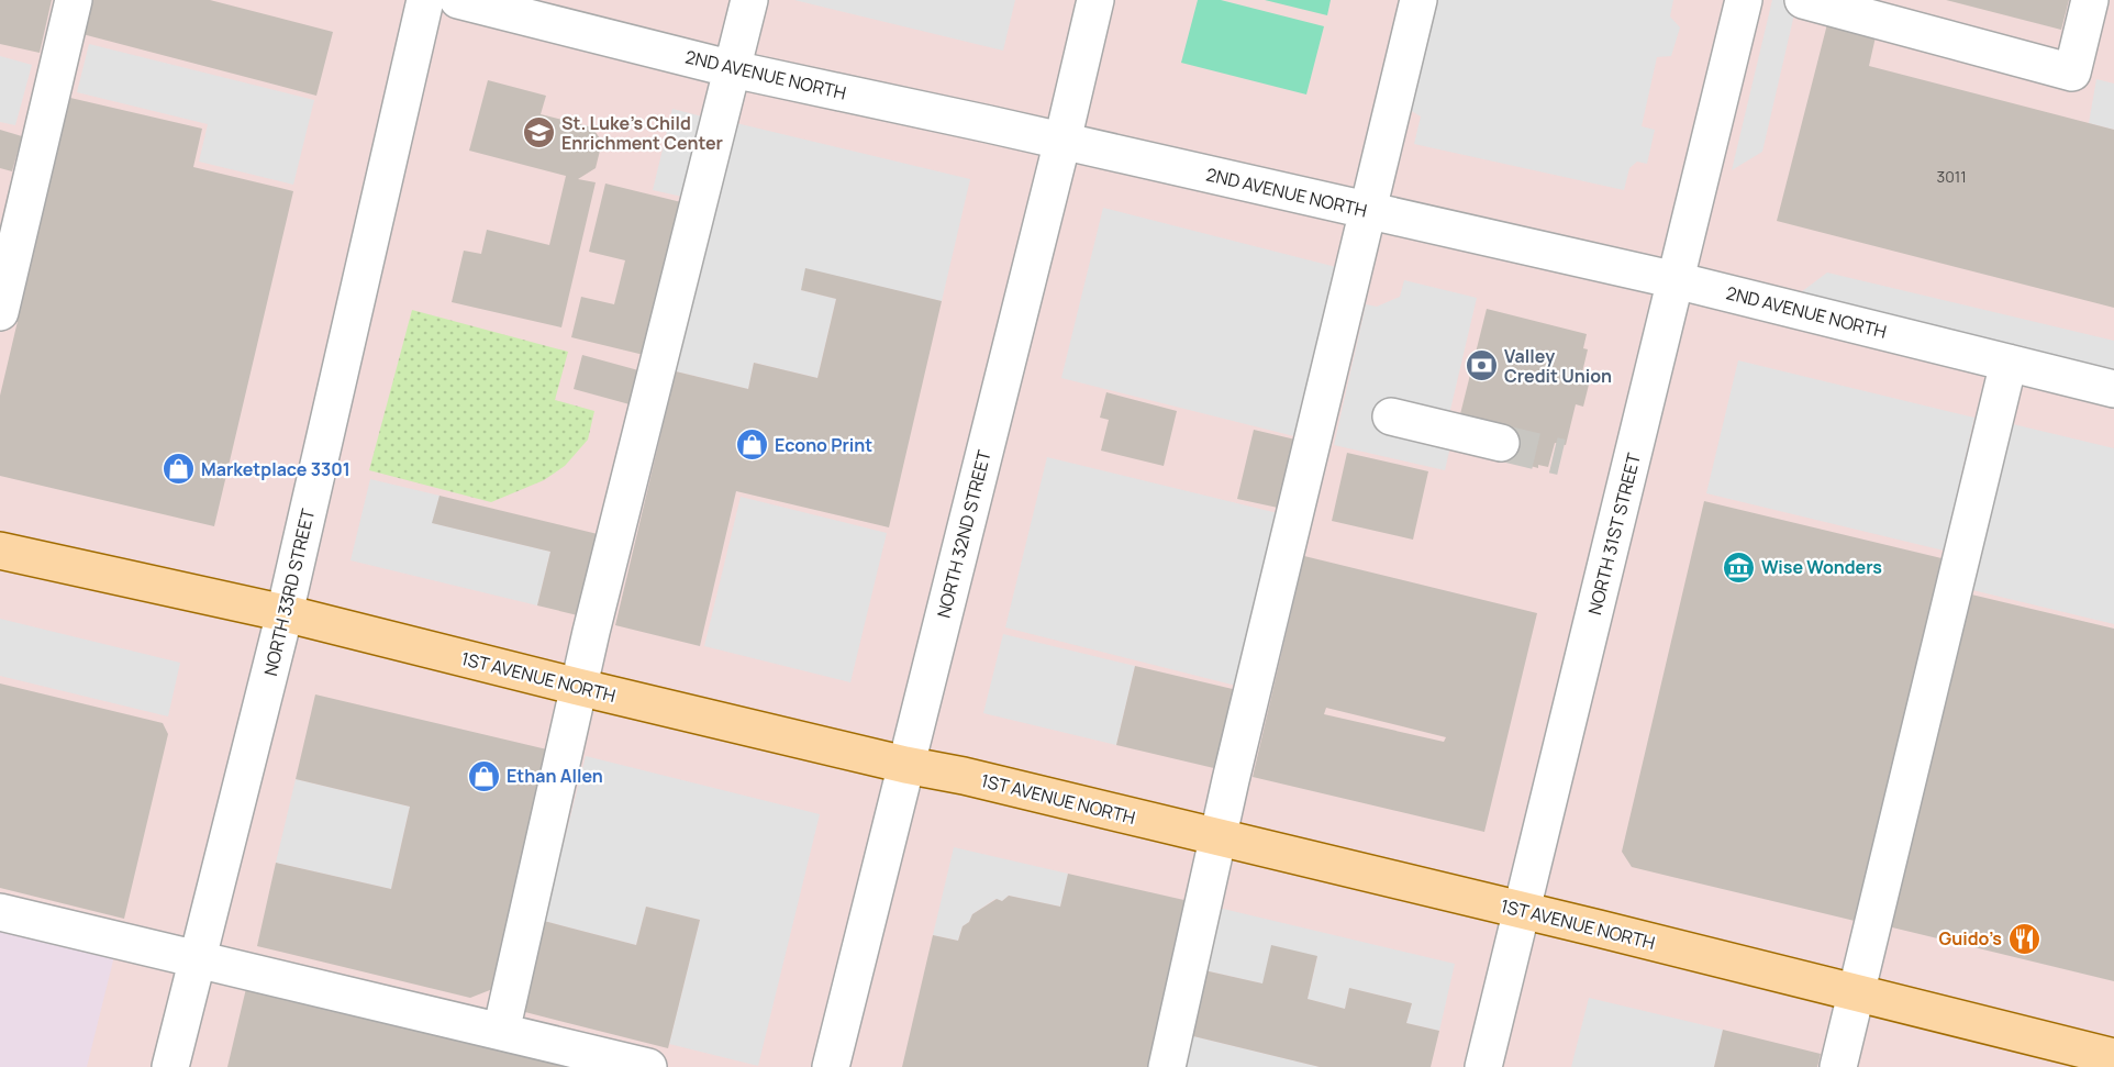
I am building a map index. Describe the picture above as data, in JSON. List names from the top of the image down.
{
  "streets": {
    "main road": ["1ST AVENUE NORTH"],
    "street": [
      "2ND AVENUE NORTH",
      "NORTH 32ND STREET",
      "NORTH 31ST STREET",
      "NORTH 33RD STREET"
    ]
  },
  "crossings": [
    ["2ND AVENUE NORTH", "NORTH 32ND STREET"],
    ["2ND AVENUE NORTH", "NORTH 31ST STREET"],
    ["NORTH 32ND STREET", "1ST AVENUE NORTH"],
    ["NORTH 31ST STREET", "1ST AVENUE NORTH"],
    ["NORTH 33RD STREET", "1ST AVENUE NORTH"]
  ],
  "places": {
    "school or university": ["St. Luke's Child Enrichment Center"],
    "bank": ["Valley Credit Union"],
    "shop": ["Econo Print", "Marketplace 3301", "Ethan Allen"],
    "museum": ["Wise Wonders"],
    "restaurant": ["Guido’s"]
  },
  "house_numbers": ["3011"]
}
